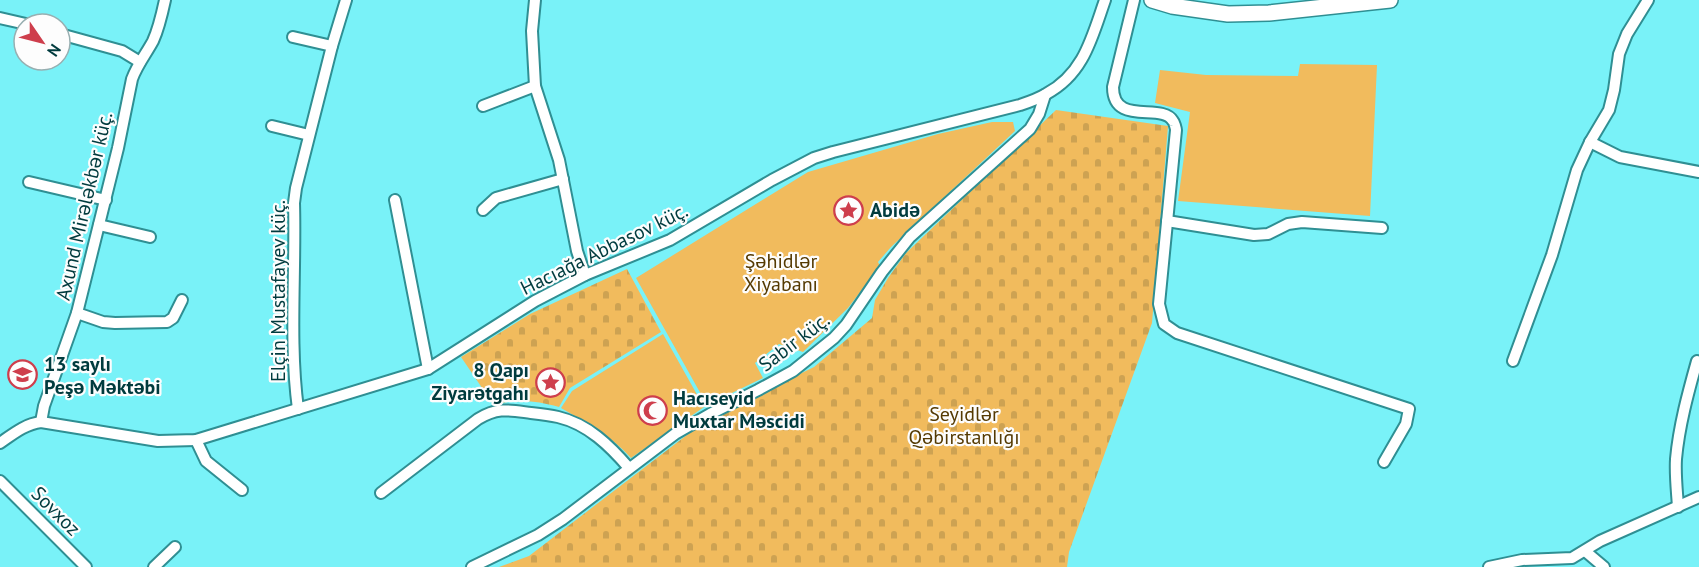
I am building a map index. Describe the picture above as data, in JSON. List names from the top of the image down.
{
  "streets": {
    "street": [
      "Axund Mirələkbər küç.",
      "Hacıağa Abbasov küç.",
      "Elçin Mustafayev küç.",
      "Sabir küç.",
      "Sovxoz"
    ]
  },
  "crossings": [
    ["Axund Mirələkbər küç.", "Hacıağa Abbasov küç."],
    ["Hacıağa Abbasov küç.", "Elçin Mustafayev küç."],
    ["Hacıağa Abbasov küç.", "Sabir küç."]
  ],
  "parks": ["Şəhidlər Xiyabanı", "Seyidlər Qəbirstanlığı"],
  "places": {
    "place": ["Abidə", "8 Qapı Ziyarətgahı"],
    "school or university": ["13 saylı Peşə Məktəbi"],
    "mosque": ["Hacıseyid Muxtar Məscidi"]
  },
  "north": "bottom right"
}
